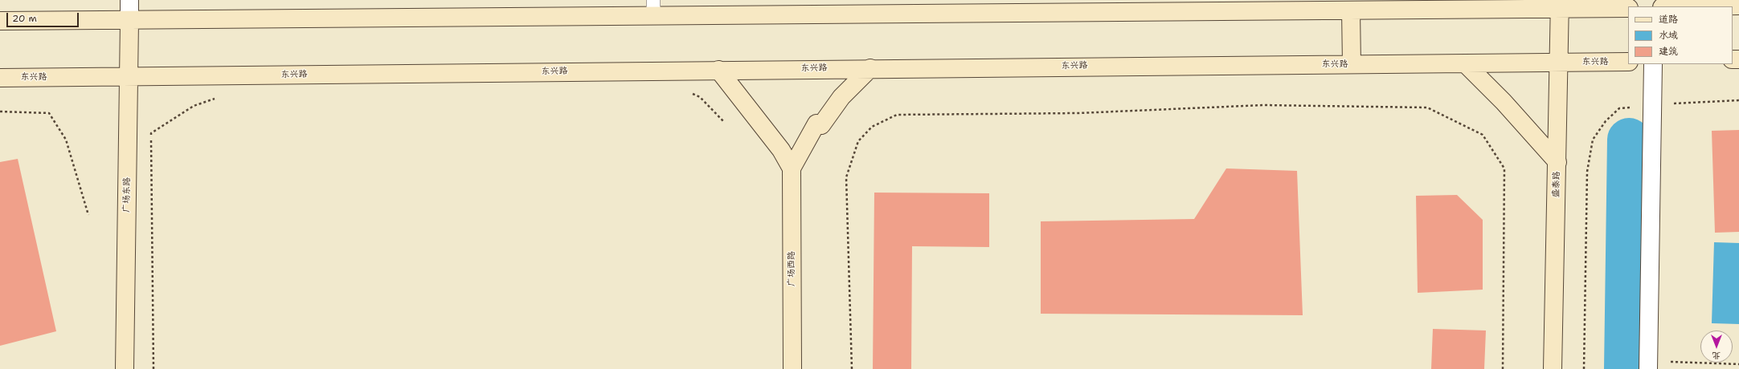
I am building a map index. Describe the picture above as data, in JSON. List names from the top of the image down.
{
  "streets": {
    "main road": [
      "东兴路",
      "盛泰路",
      "广场东路",
      "广场西路"
    ]
  },
  "crossings": [
    ["东兴路", "盛泰路"],
    ["东兴路", "广场东路"]
  ],
  "legend": ["道路", "水域", "建筑"],
  "scale_bar": "20 m",
  "north": "bottom"
}
